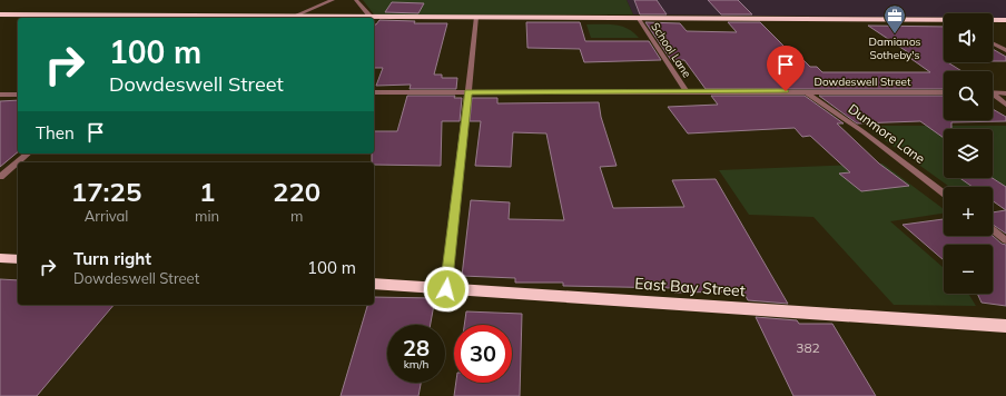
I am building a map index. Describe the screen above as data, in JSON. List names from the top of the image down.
{
  "streets": {
    "highway": ["East Bay Street"],
    "street": ["School Lane", "Dowdeswell Street", "Dunmore Lane"]
  },
  "crossings": [
    ["School Lane", "Dowdeswell Street"],
    ["Dowdeswell Street", "Dunmore Lane"]
  ],
  "places": {
    "office": ["Damianos Sotheby's"]
  },
  "house_numbers": ["382"],
  "page": {
    "map_buttons": ["+", "−"],
    "turn": ["100 m", "Dowdeswell Street"],
    "then": "Then",
    "eta": [
      "17:25",
      "Arrival",
      "1",
      "min",
      "220",
      "m"
    ],
    "list": [
      {
        "name": "Turn right",
        "note": "Dowdeswell Street",
        "value": "100 m"
      }
    ],
    "speed": "28 km/h",
    "limit": "30"
  }
}
